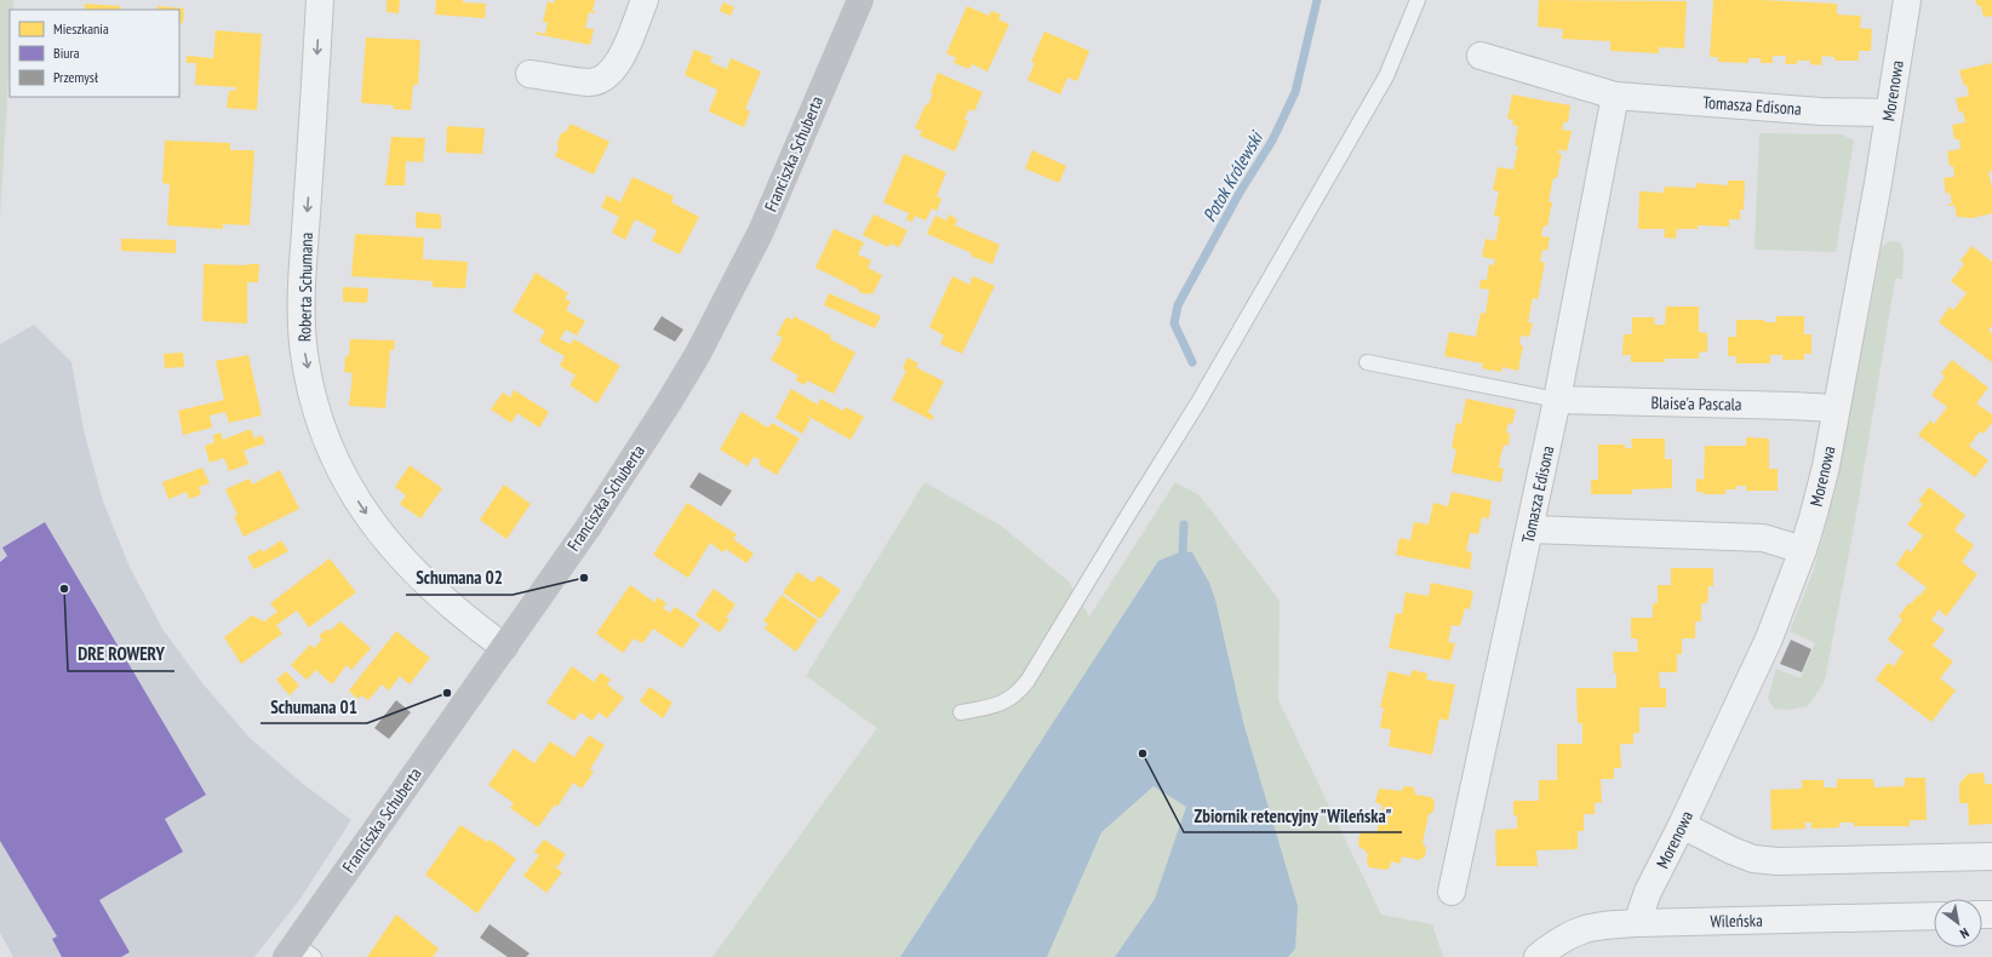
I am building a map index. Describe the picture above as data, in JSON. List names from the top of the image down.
{
  "streets": {
    "main road": ["Franciszka Schuberta"],
    "street": [
      "Morenowa",
      "Tomasza Edisona",
      "Roberta Schumana",
      "Blaise'a Pascala",
      "Wileńska"
    ]
  },
  "crossings": [
    ["Morenowa", "Tomasza Edisona"],
    ["Morenowa", "Blaise'a Pascala"],
    ["Morenowa", "Wileńska"],
    ["Tomasza Edisona", "Blaise'a Pascala"],
    ["Franciszka Schuberta", "Roberta Schumana"]
  ],
  "one_way": ["Roberta Schumana"],
  "water": ["Potok Królewski"],
  "places": [
    "Schumana 02",
    "DRE ROWERY",
    "Schumana 01",
    "Zbiornik retencyjny \"Wileńska\""
  ],
  "legend": ["Mieszkania", "Biura", "Przemysł"],
  "north": "bottom right"
}
